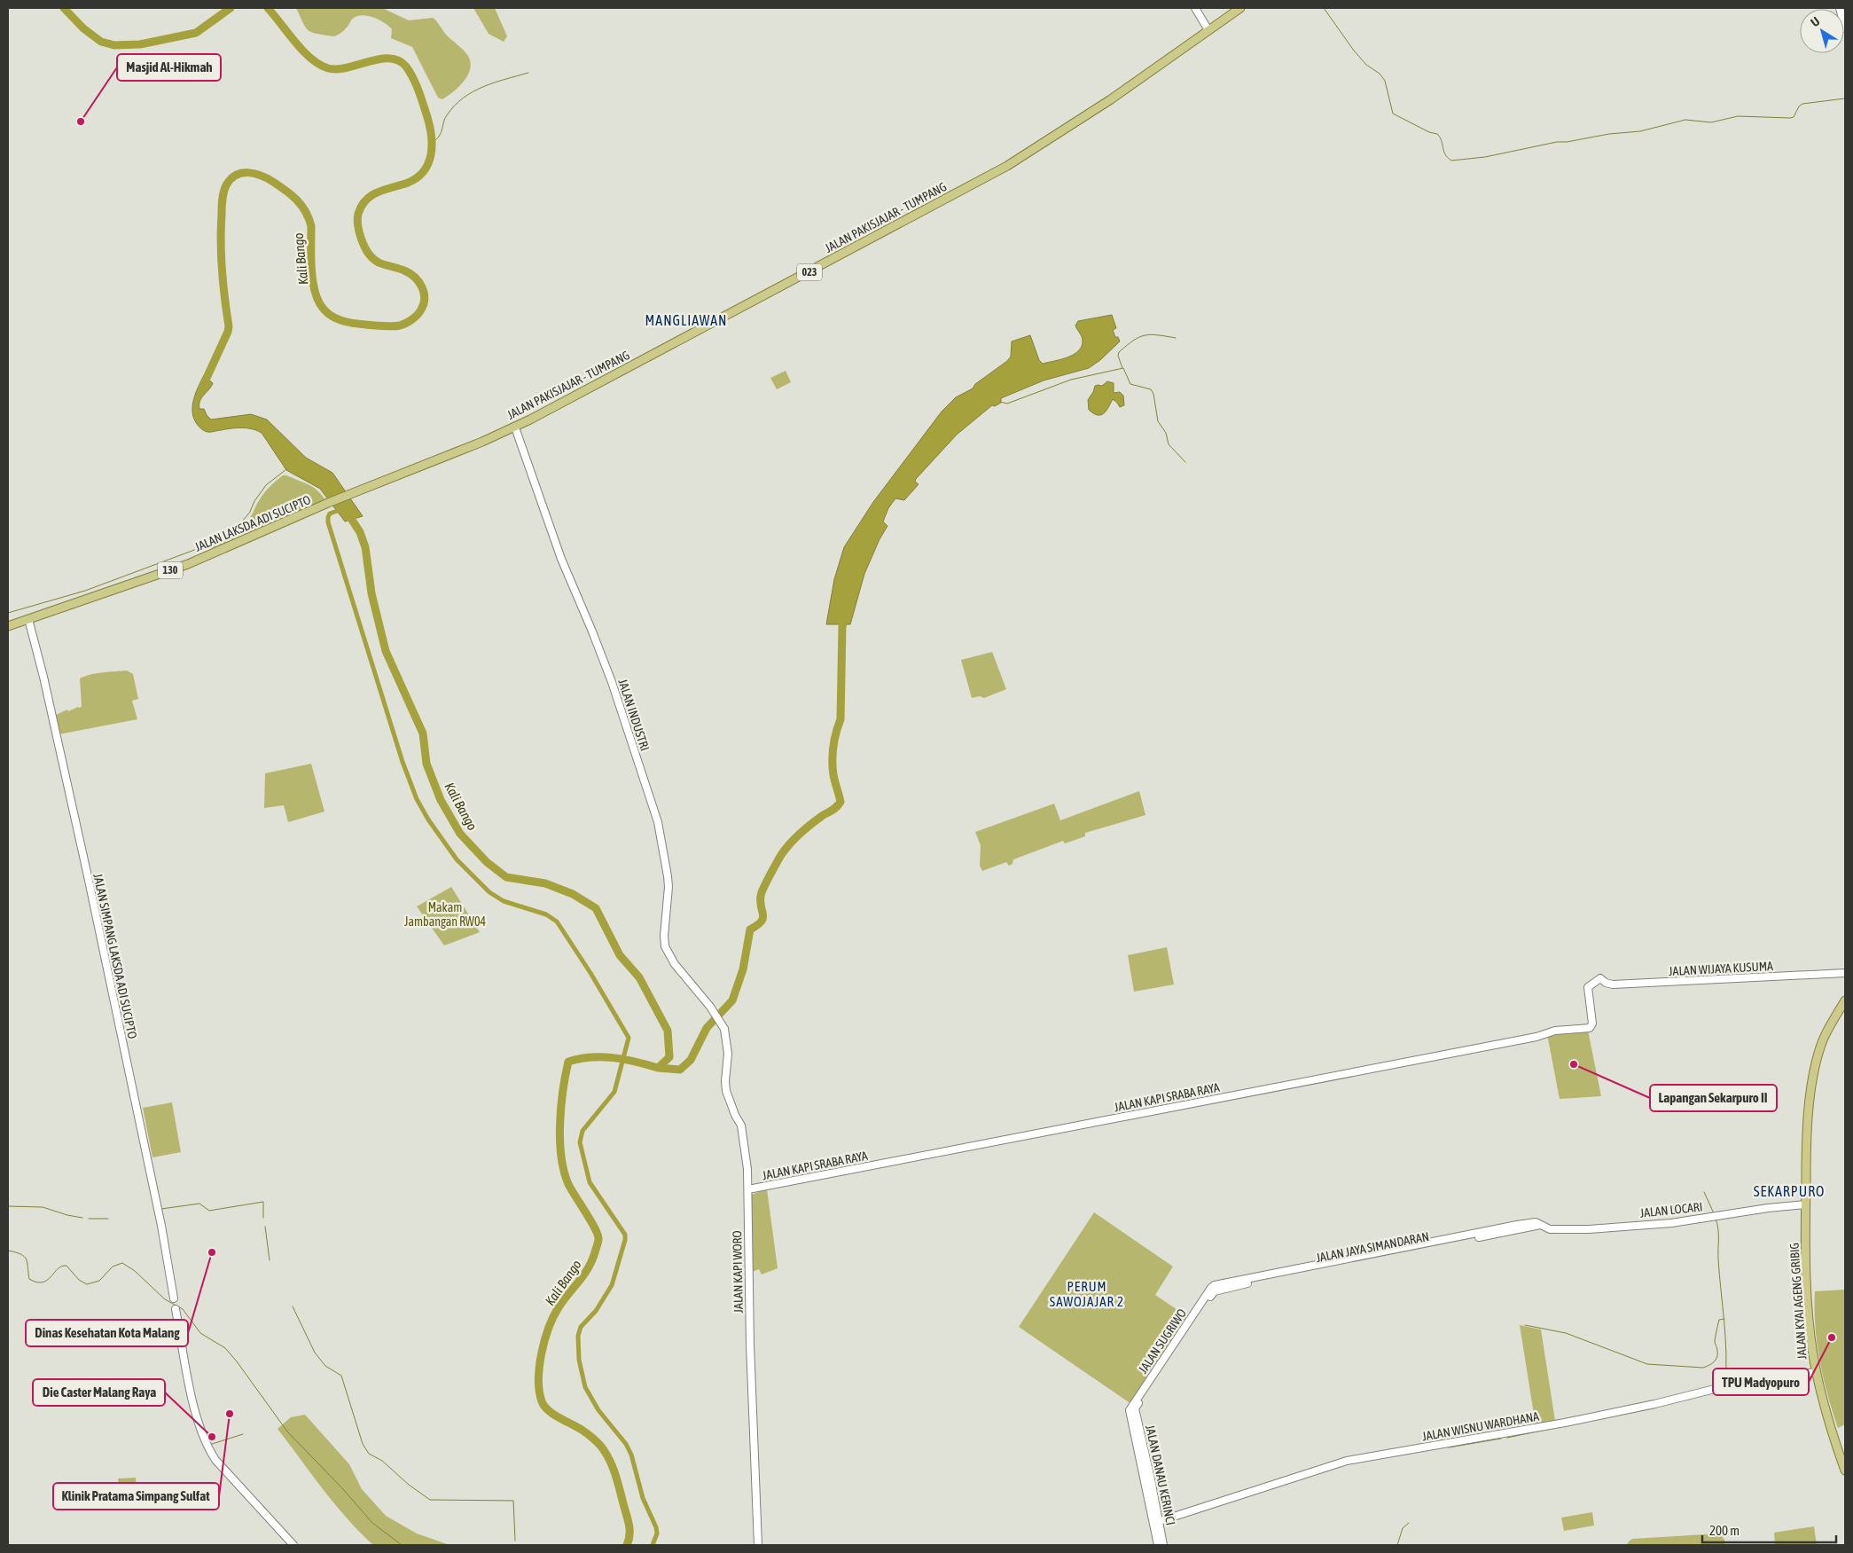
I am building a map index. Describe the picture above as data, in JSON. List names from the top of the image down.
{
  "streets": {
    "main road": [
      "JALAN PAKISJAJAR - TUMPANG",
      "023",
      "JALAN LAKSDA ADI SUCIPTO",
      "130",
      "JALAN KYAI AGENG GRIBIG"
    ],
    "street": [
      "JALAN INDUSTRI",
      "JALAN SIMPANG LAKSDA ADI SUCIPTO",
      "JALAN WIJAYA KUSUMA",
      "JALAN KAPI SRABA RAYA",
      "JALAN LOCARI",
      "JALAN JAYA SIMANDARAN",
      "JALAN KAPI WORO",
      "JALAN SUGRIWO",
      "JALAN WISNU WARDHANA",
      "JALAN DANAU KERINCI"
    ]
  },
  "crossings": [
    ["JALAN PAKISJAJAR - TUMPANG", "JALAN LAKSDA ADI SUCIPTO"],
    ["JALAN PAKISJAJAR - TUMPANG", "JALAN INDUSTRI"],
    ["JALAN LAKSDA ADI SUCIPTO", "JALAN SIMPANG LAKSDA ADI SUCIPTO"],
    ["JALAN INDUSTRI", "JALAN KAPI WORO"],
    ["JALAN WIJAYA KUSUMA", "JALAN KAPI SRABA RAYA"],
    ["JALAN KAPI SRABA RAYA", "JALAN KAPI WORO"],
    ["JALAN LOCARI", "JALAN JAYA SIMANDARAN"],
    ["JALAN LOCARI", "JALAN KYAI AGENG GRIBIG"],
    ["JALAN JAYA SIMANDARAN", "JALAN SUGRIWO"],
    ["JALAN KYAI AGENG GRIBIG", "JALAN WISNU WARDHANA"],
    ["JALAN SUGRIWO", "JALAN DANAU KERINCI"],
    ["JALAN WISNU WARDHANA", "JALAN DANAU KERINCI"]
  ],
  "districts": ["MANGLIAWAN", "SEKARPURO", "PERUM SAWOJAJAR 2"],
  "water": ["Kali Bango"],
  "parks": ["Makam Jambangan RW04"],
  "places": [
    "Masjid Al-Hikmah",
    "Lapangan Sekarpuro II",
    "Dinas Kesehatan Kota Malang",
    "TPU Madyopuro",
    "Klinik Pratama Simpang Sulfat",
    "Die Caster Malang Raya"
  ],
  "scale_bar": "200 m",
  "north": "top left"
}
